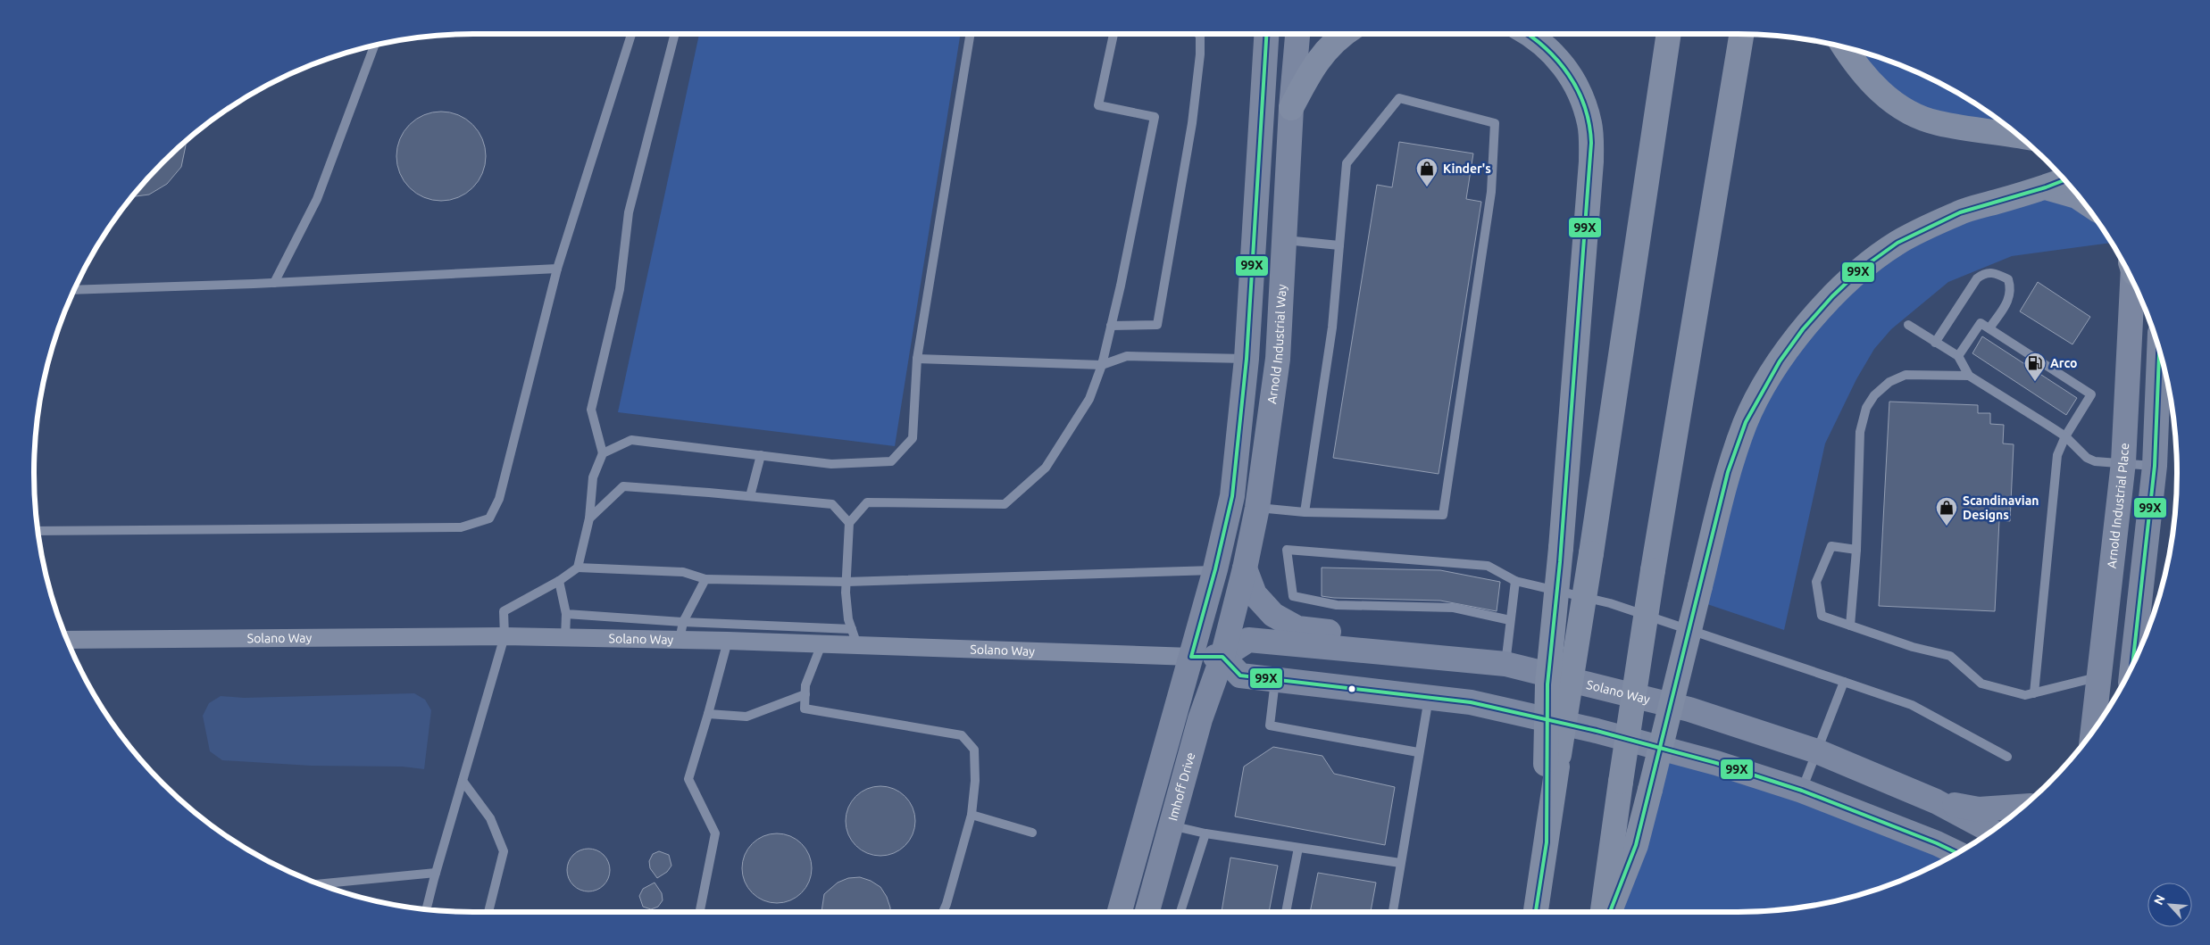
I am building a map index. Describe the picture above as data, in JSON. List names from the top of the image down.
{
  "streets": {
    "street": [
      "Arnold Industrial Way",
      "Arnold Industrial Place",
      "Solano Way",
      "Imhoff Drive"
    ]
  },
  "crossings": [
    ["Arnold Industrial Way", "Solano Way"],
    ["Arnold Industrial Way", "Imhoff Drive"],
    ["Solano Way", "Imhoff Drive"]
  ],
  "places": {
    "shop": ["Kinder's", "Scandinavian Designs"],
    "fuel station": ["Arco"]
  },
  "lines": ["transit line 99X"],
  "north": "top left"
}
